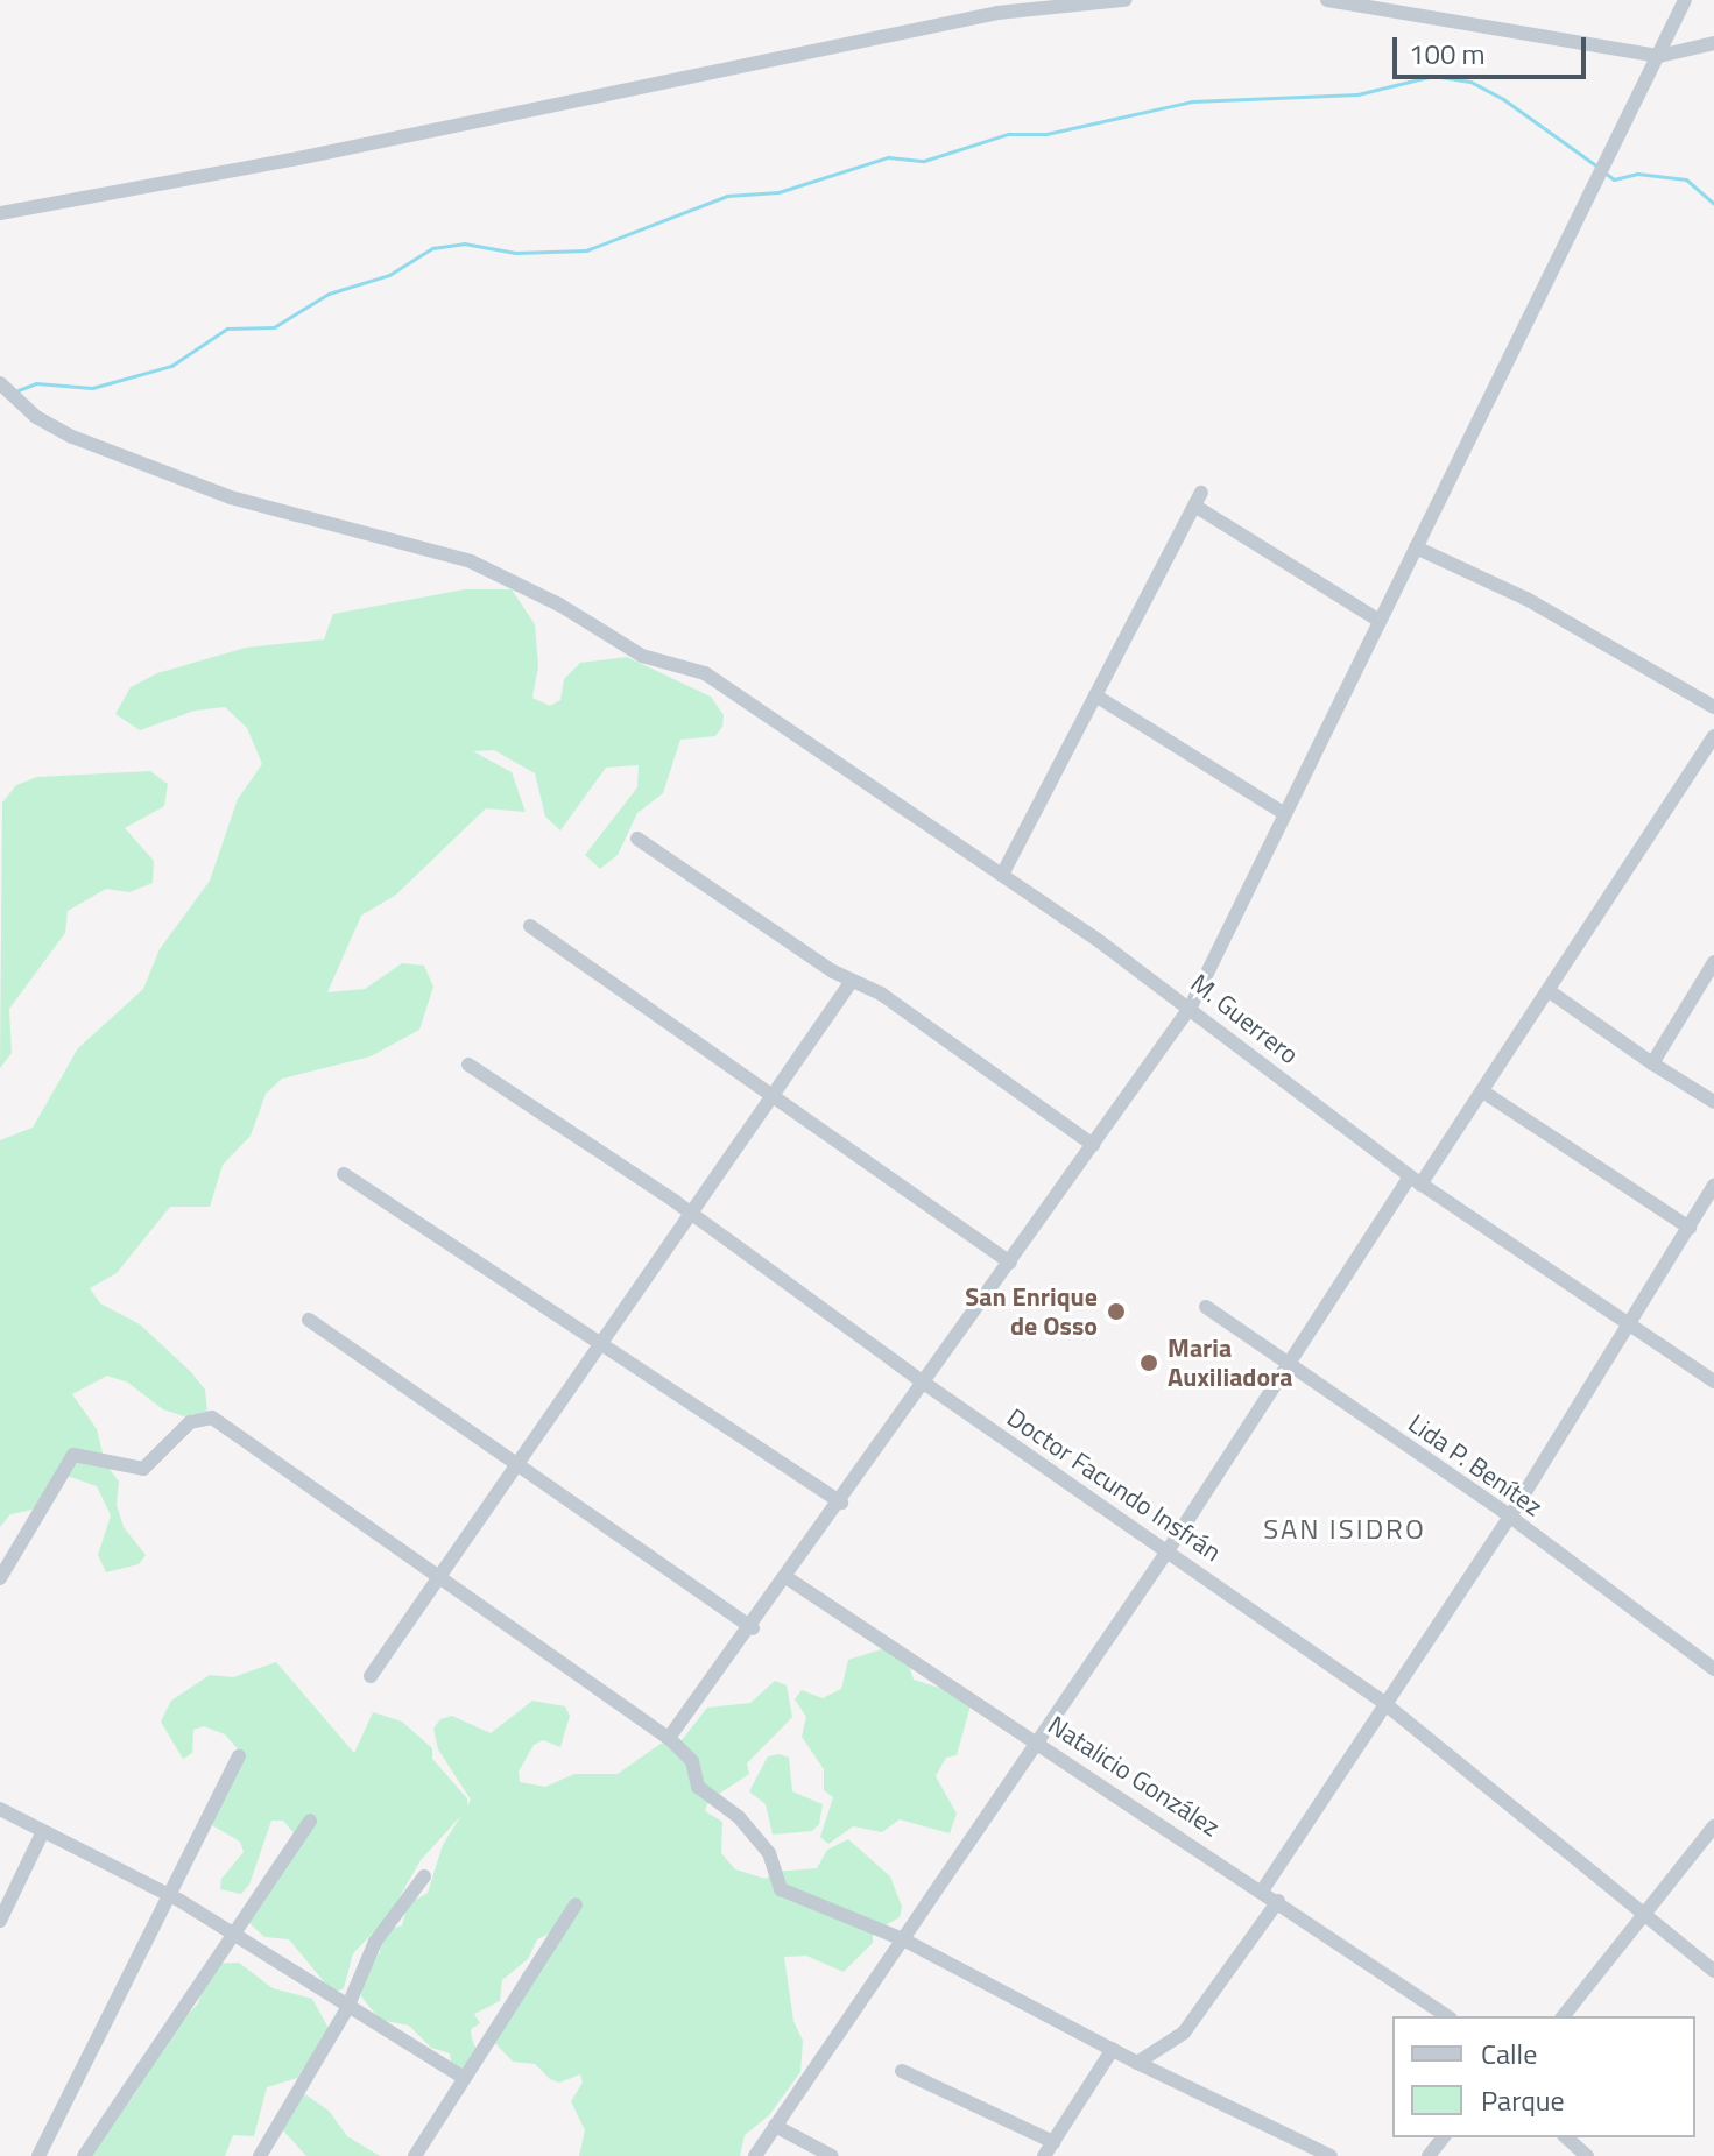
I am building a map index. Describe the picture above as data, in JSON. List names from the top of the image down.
{
  "streets": {
    "street": [
      "M. Guerrero",
      "Lida P. Benítez",
      "Doctor Facundo Insfrán",
      "Natalicio González"
    ]
  },
  "districts": ["SAN ISIDRO"],
  "places": ["San Enrique de Osso", "Maria Auxiliadora"],
  "legend": ["Calle", "Parque"],
  "scale_bar": "100 m"
}
